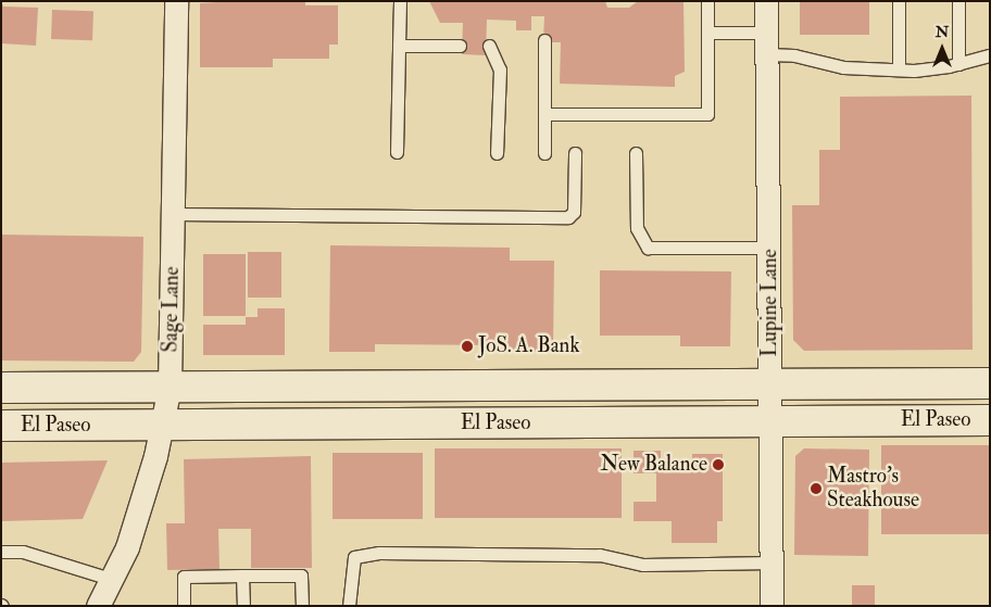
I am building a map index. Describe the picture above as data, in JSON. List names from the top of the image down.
{
  "streets": {
    "street": ["Lupine Lane", "Sage Lane", "El Paseo"]
  },
  "crossings": [
    ["Lupine Lane", "El Paseo"],
    ["Sage Lane", "El Paseo"]
  ],
  "places": ["JoS. A. Bank", "New Balance", "Mastro's Steakhouse"],
  "north": "top"
}
